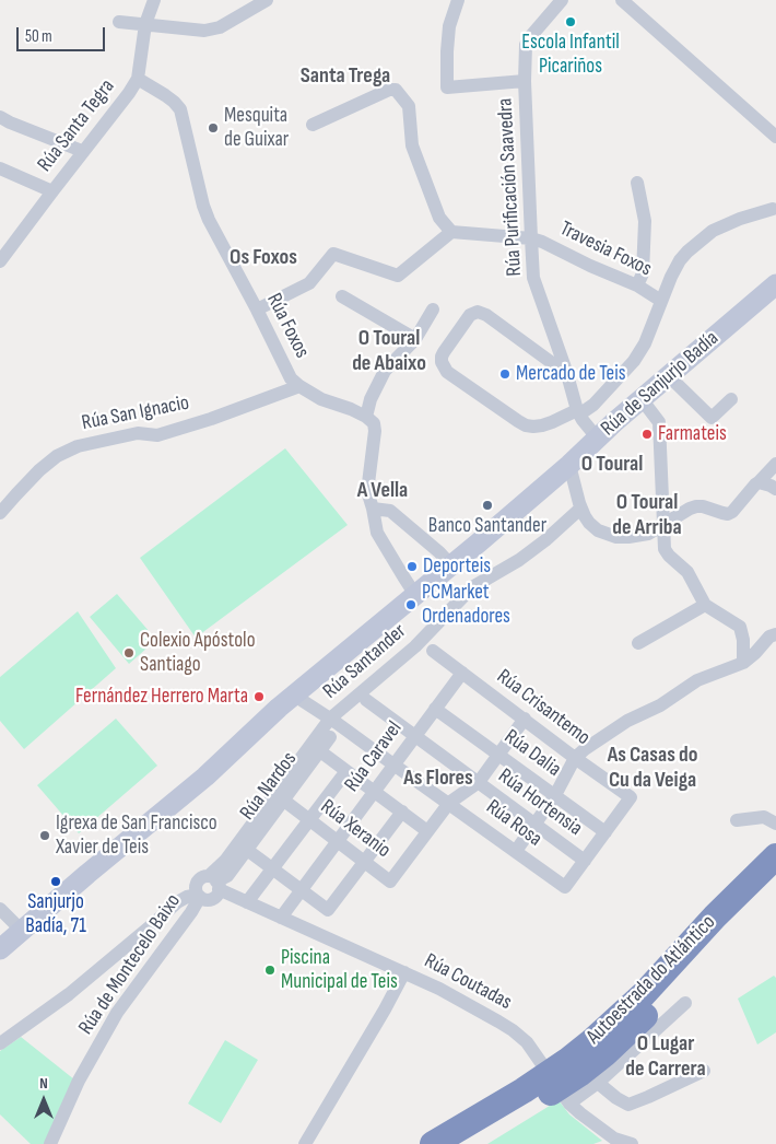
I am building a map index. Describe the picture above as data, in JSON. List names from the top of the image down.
{
  "streets": {
    "highway": ["Autoestrada do Atlántico"],
    "main road": ["Rúa de Sanjurjo Badía"],
    "street": [
      "Rúa Santa Tegra",
      "Rúa Purificación Saavedra",
      "Travesia Foxos",
      "Rúa Foxos",
      "Rúa San Ignacio",
      "Rúa Santander",
      "Rúa Crisantemo",
      "Rúa Dalia",
      "Rúa Caravel",
      "Rúa Nardos",
      "Rúa Hortensia",
      "Rúa Rosa",
      "Rúa Xeranio",
      "Rúa de Montecelo Baixo",
      "Rúa Coutadas"
    ]
  },
  "crossings": [
    ["Rúa Santa Tegra", "Rúa Foxos"],
    ["Rúa Purificación Saavedra", "Travesia Foxos"],
    ["Rúa Purificación Saavedra", "Rúa de Sanjurjo Badía"],
    ["Rúa Foxos", "Rúa San Ignacio"],
    ["Rúa Santander", "Rúa Nardos"],
    ["Rúa Santander", "Rúa Rosa"],
    ["Rúa Santander", "Rúa de Montecelo Baixo"],
    ["Rúa Santander", "Rúa Coutadas"],
    ["Rúa Crisantemo", "Rúa Dalia"],
    ["Rúa Crisantemo", "Rúa Caravel"],
    ["Rúa Crisantemo", "Rúa Xeranio"],
    ["Rúa Dalia", "Rúa Caravel"],
    ["Rúa Dalia", "Rúa Xeranio"],
    ["Rúa Caravel", "Rúa Hortensia"],
    ["Rúa Caravel", "Rúa Rosa"],
    ["Rúa Caravel", "Rúa Xeranio"],
    ["Rúa Caravel", "Rúa Coutadas"],
    ["Rúa Nardos", "Rúa Xeranio"],
    ["Rúa Nardos", "Rúa de Montecelo Baixo"],
    ["Rúa Nardos", "Rúa Coutadas"],
    ["Rúa Hortensia", "Rúa Rosa"],
    ["Rúa Hortensia", "Rúa Xeranio"],
    ["Rúa Rosa", "Rúa Xeranio"],
    ["Rúa de Montecelo Baixo", "Rúa Coutadas"]
  ],
  "districts": [
    "Santa Trega",
    "Os Foxos",
    "O Toural de Abaixo",
    "O Toural",
    "A Vella",
    "O Toural de Arriba",
    "As Casas do Cu da Veiga",
    "As Flores",
    "O Lugar de Carrera"
  ],
  "places": [
    "Escola Infantil Picariños",
    "Mesquita de Guixar",
    "Mercado de Teis",
    "Farmateis",
    "Banco Santander",
    "Deporteis",
    "PCMarket Ordenadores",
    "Colexio Apóstolo Santiago",
    "Fernández Herrero Marta",
    "Igrexa de San Francisco Xavier de Teis",
    "Sanjurjo Badía, 71",
    "Piscina Municipal de Teis"
  ],
  "scale_bar": "50 m",
  "north": "top"
}
